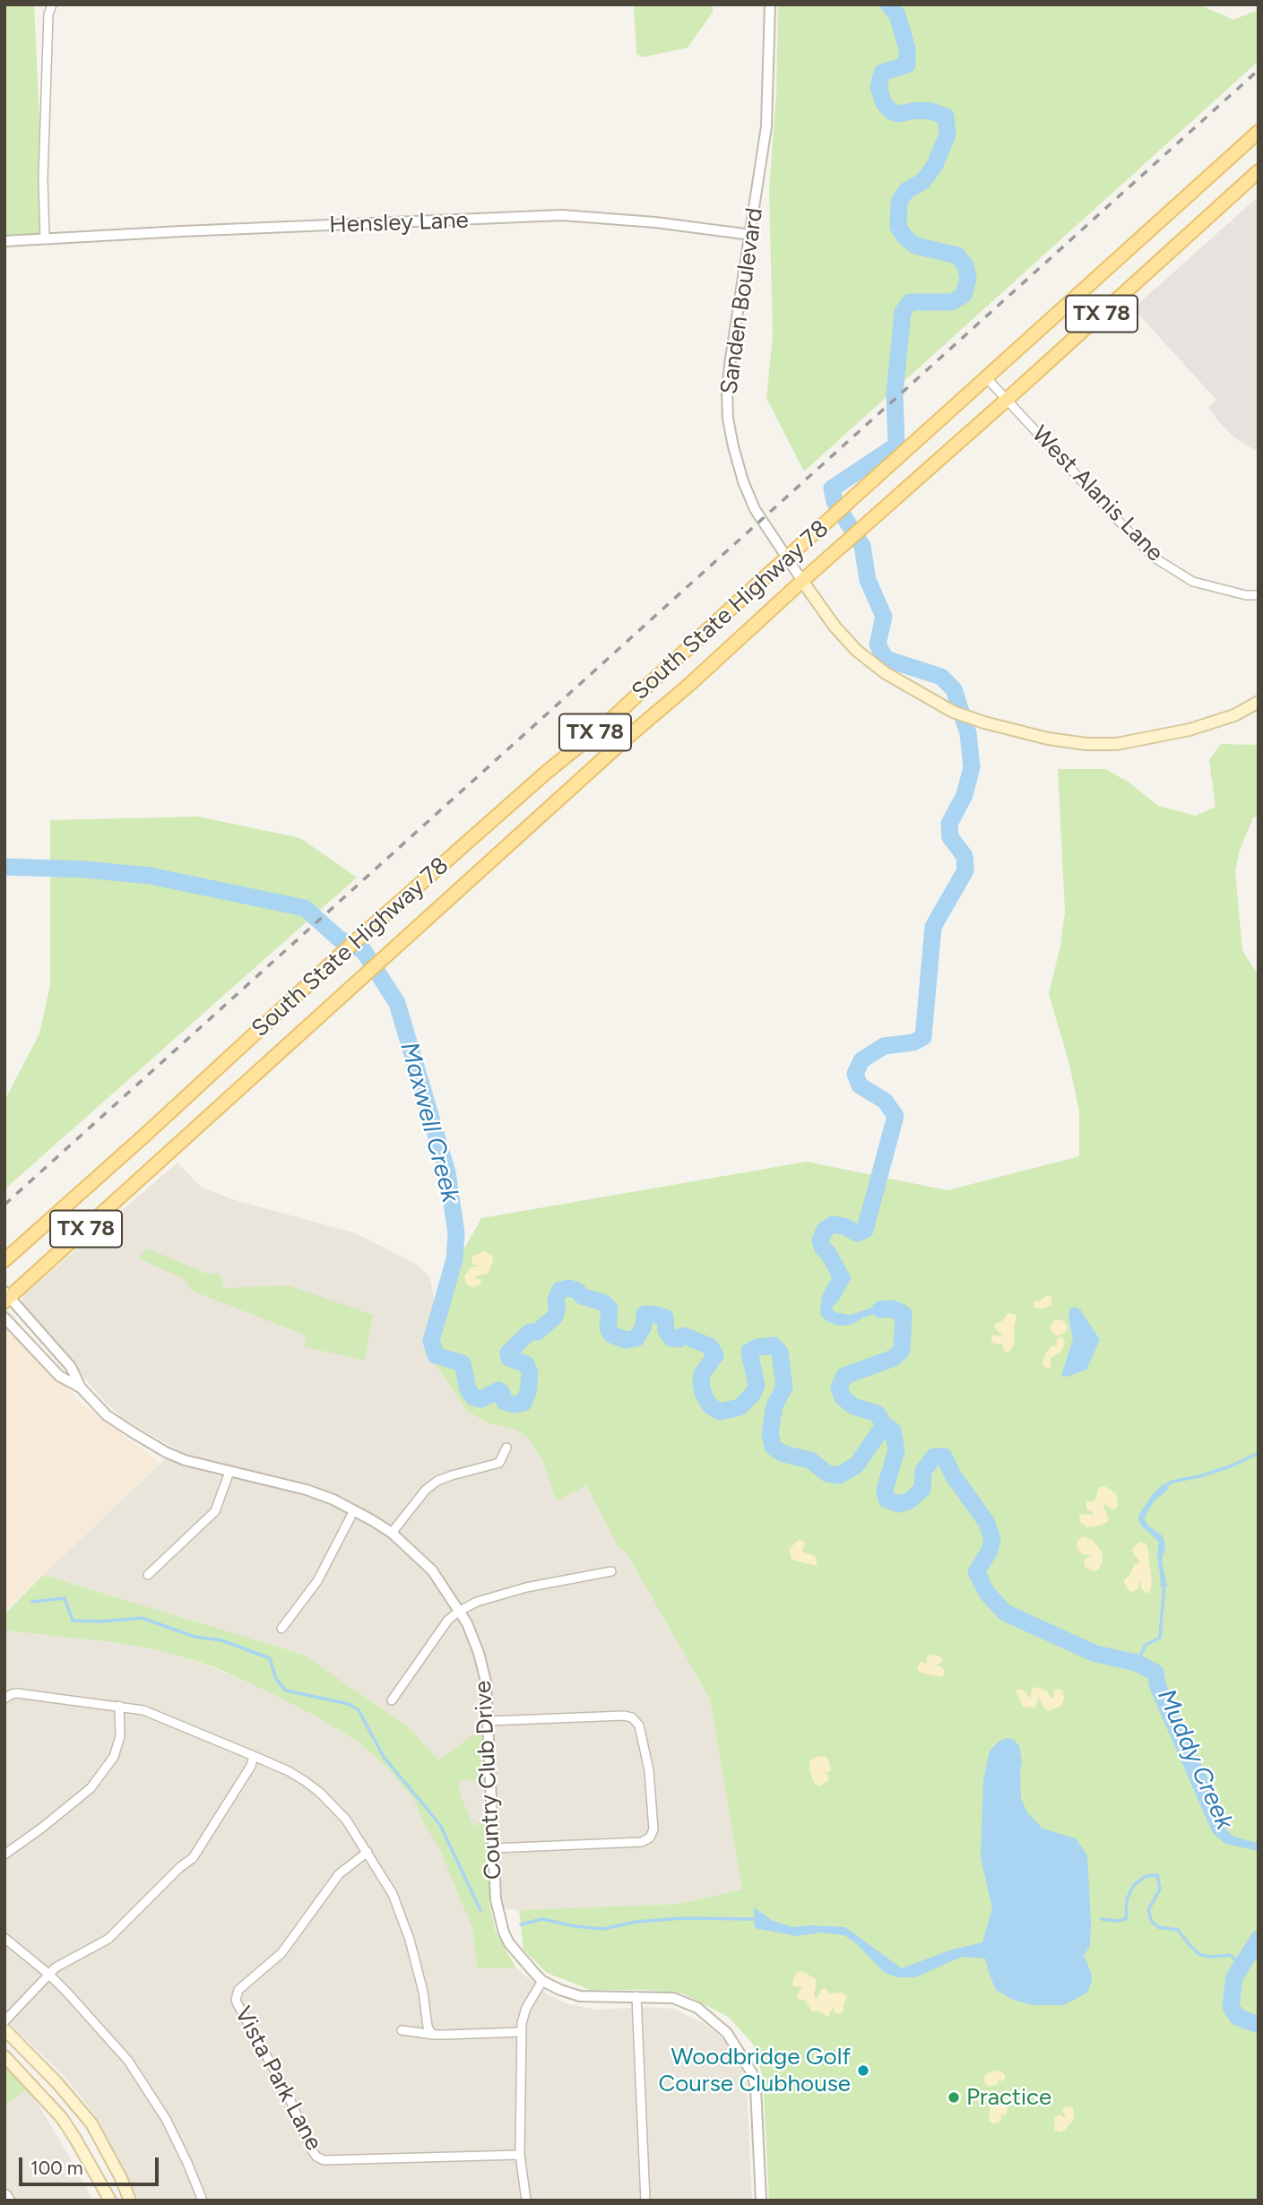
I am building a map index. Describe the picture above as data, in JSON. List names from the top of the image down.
{
  "streets": {
    "main road": ["TX 78", "South State Highway 78"],
    "street": [
      "Hensley Lane",
      "Sanden Boulevard",
      "West Alanis Lane",
      "Country Club Drive",
      "Vista Park Lane"
    ]
  },
  "crossings": [
    ["Hensley Lane", "Sanden Boulevard"],
    ["Sanden Boulevard", "South State Highway 78"],
    ["West Alanis Lane", "South State Highway 78"],
    ["South State Highway 78", "Country Club Drive"]
  ],
  "water": ["Maxwell Creek", "Muddy Creek"],
  "places": ["Woodbridge Golf Course Clubhouse", "Practice"],
  "scale_bar": "100 m"
}
